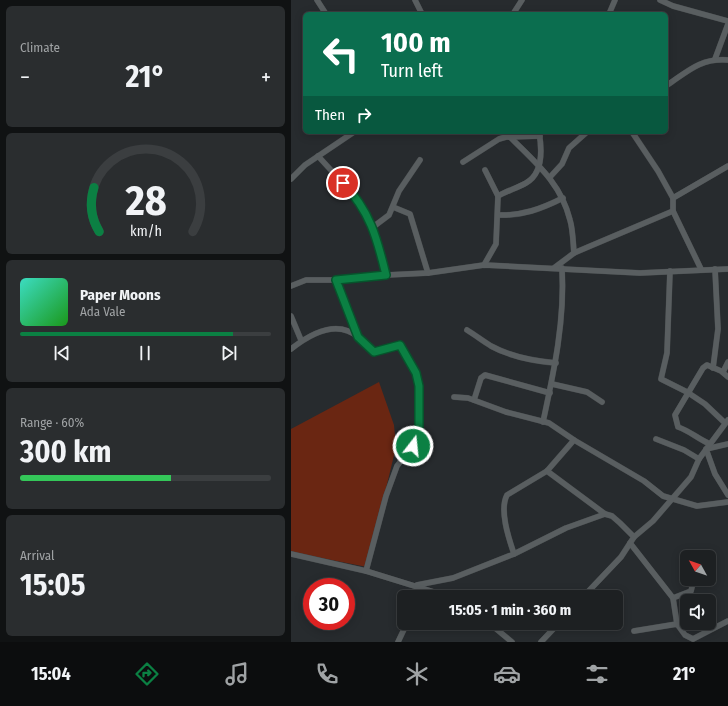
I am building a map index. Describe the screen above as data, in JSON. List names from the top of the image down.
{
  "north": "top left",
  "page": {
    "tile": [
      "Climate",
      ["Range · 60%", "300 km"],
      ["Arrival", "15:05"]
    ],
    "turn": ["100 m", "Turn left"],
    "heat": ["−", "21°", "+"],
    "then": "Then",
    "song": ["Paper Moons", "Ada Vale"],
    "limit": "30",
    "trip": "15:05 · 1 min · 360 m",
    "tabs": ["15:04", "21°"],
    "gauge": ["28", "km/h"]
  }
}
